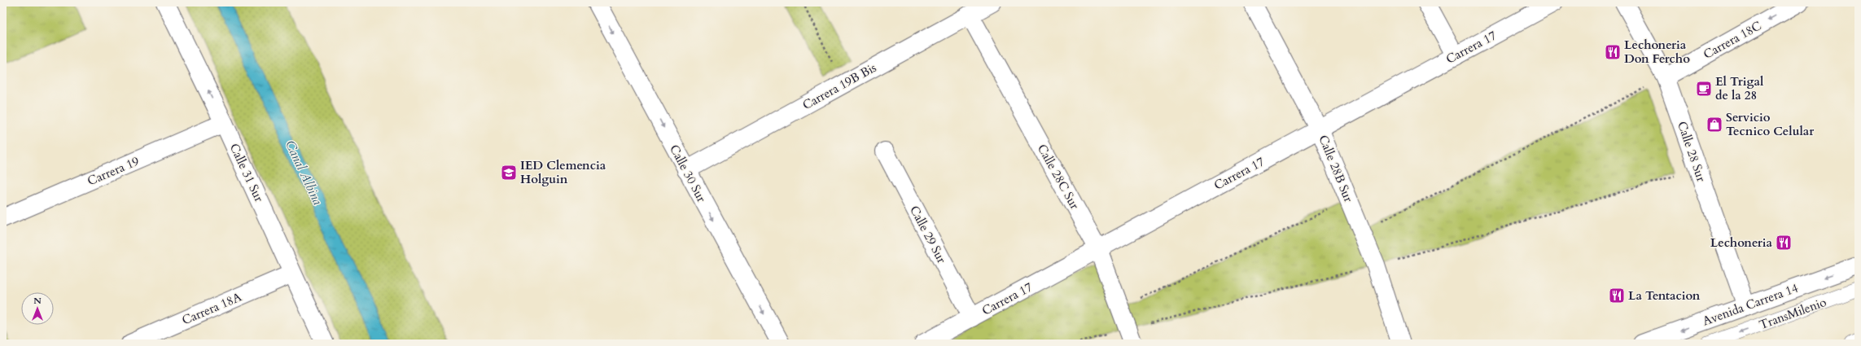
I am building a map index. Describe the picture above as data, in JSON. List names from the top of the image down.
{
  "streets": {
    "street": [
      "Carrera 18C",
      "Carrera 17",
      "Carrera 19B Bis",
      "Calle 28 Sur",
      "Calle 28B Sur",
      "Carrera 19",
      "Calle 31 Sur",
      "Calle 30 Sur",
      "Calle 28C Sur",
      "Calle 29 Sur",
      "Avenida Carrera 14",
      "Carrera 18A"
    ],
    "lane": ["TransMilenio"]
  },
  "crossings": [
    ["Carrera 18C", "Calle 28 Sur"],
    ["Carrera 17", "Calle 28B Sur"],
    ["Carrera 17", "Calle 28C Sur"],
    ["Carrera 17", "Calle 29 Sur"],
    ["Carrera 19B Bis", "Calle 30 Sur"],
    ["Carrera 19B Bis", "Calle 28C Sur"],
    ["Calle 28 Sur", "Avenida Carrera 14"],
    ["Carrera 19", "Calle 31 Sur"],
    ["Calle 31 Sur", "Carrera 18A"]
  ],
  "one_way": [
    "Carrera 18C",
    "Calle 31 Sur",
    "Calle 30 Sur",
    "Avenida Carrera 14",
    "TransMilenio"
  ],
  "water": ["Canal Albina"],
  "places": {
    "restaurant": ["Lechoneria Don Fercho", "Lechoneria", "La Tentacion"],
    "cafe": ["El Trigal de la 28"],
    "shop": ["Servicio Tecnico Celular"],
    "school or university": ["IED Clemencia Holguin"]
  },
  "north": "top"
}
